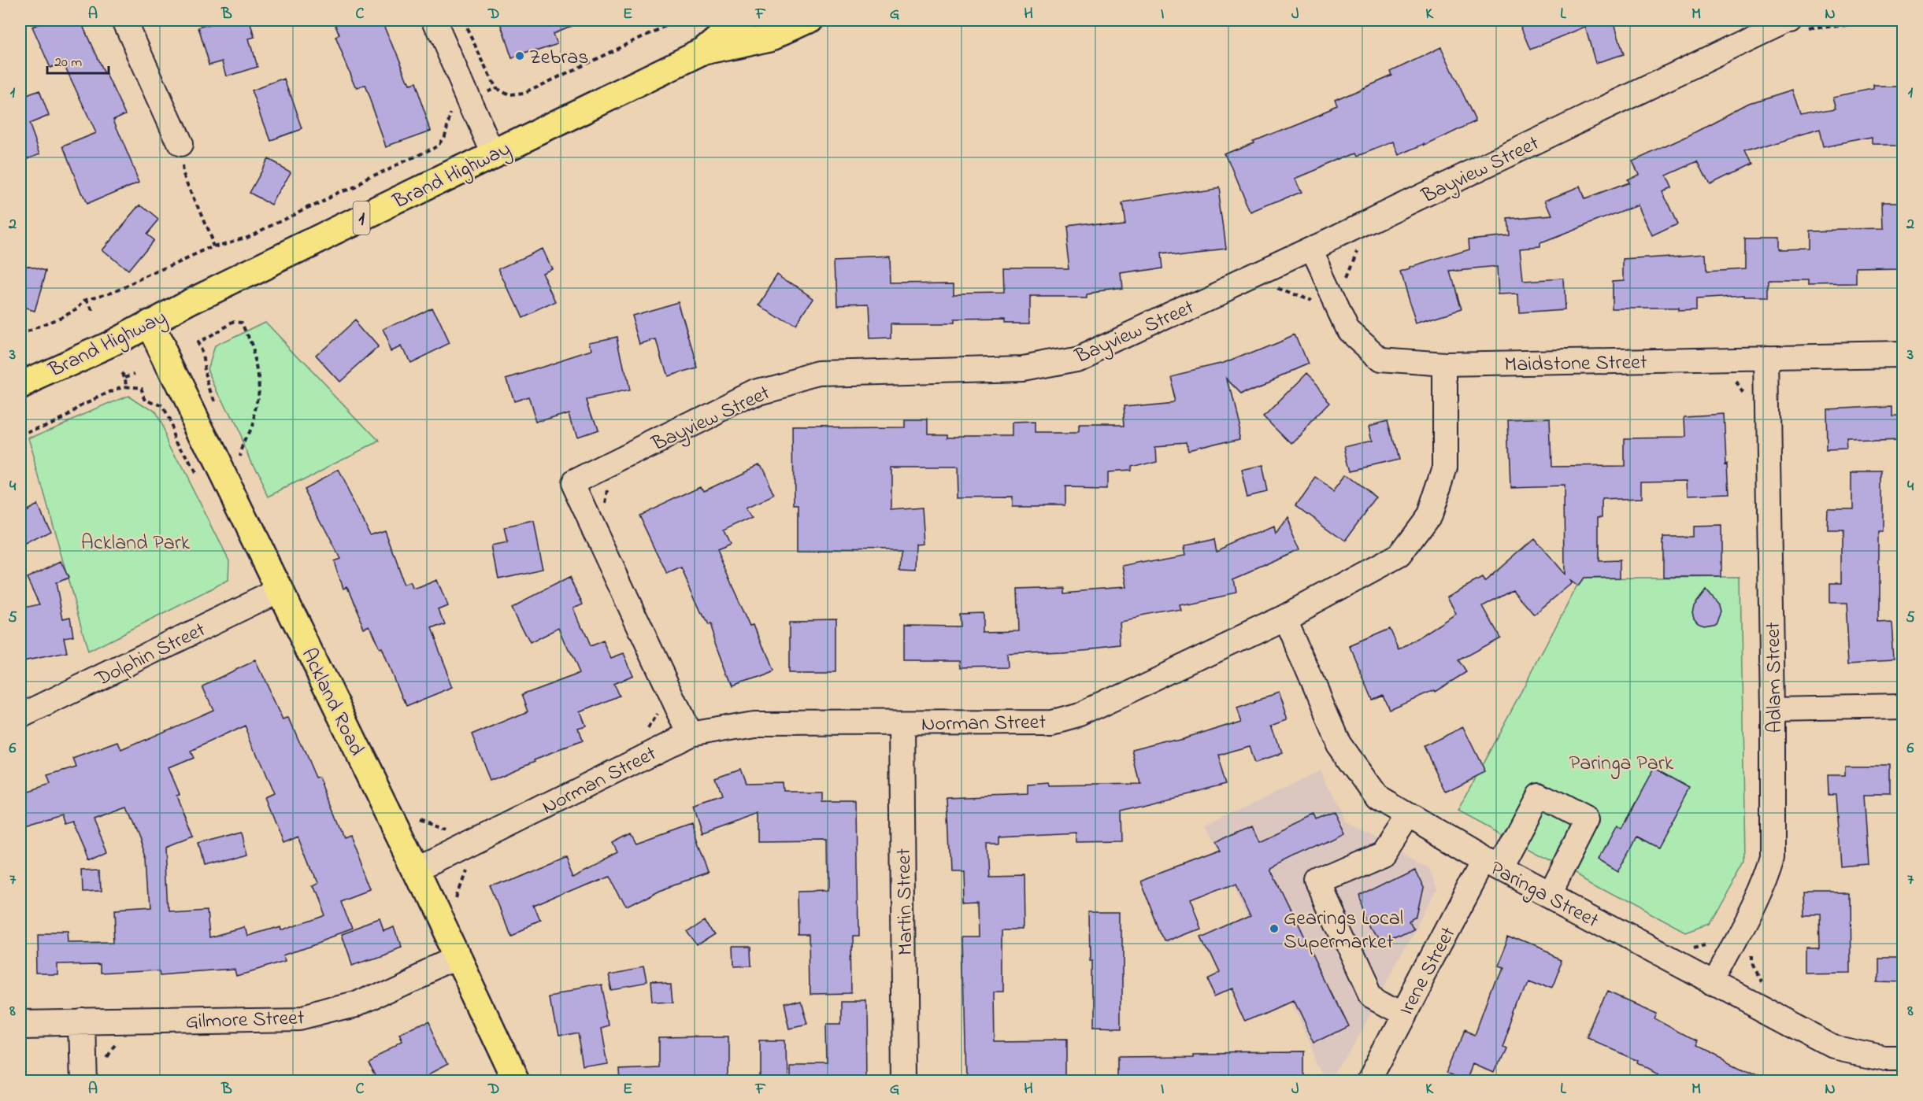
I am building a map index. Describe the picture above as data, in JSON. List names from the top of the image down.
{
  "streets": {
    "main road": ["Brand Highway", "1", "Ackland Road"],
    "street": [
      "Bayview Street",
      "Maidstone Street",
      "Dolphin Street",
      "Adlam Street",
      "Norman Street",
      "Paringa Street",
      "Martin Street",
      "Irene Street",
      "Gilmore Street"
    ]
  },
  "crossings": [
    ["Bayview Street", "Maidstone Street"],
    ["Bayview Street", "Norman Street"],
    ["Brand Highway", "Ackland Road"],
    ["Maidstone Street", "Adlam Street"],
    ["Maidstone Street", "Norman Street"],
    ["Dolphin Street", "Ackland Road"],
    ["Adlam Street", "Paringa Street"],
    ["Ackland Road", "Norman Street"],
    ["Ackland Road", "Gilmore Street"],
    ["Norman Street", "Paringa Street"],
    ["Norman Street", "Martin Street"],
    ["Paringa Street", "Irene Street"]
  ],
  "parks": ["Ackland Park", "Paringa Park"],
  "places": ["Zebras", "Gearings Local Supermarket"],
  "scale_bar": "20 m",
  "grid": {
    "columns": [
      "A",
      "B",
      "C",
      "D",
      "E",
      "F",
      "G",
      "H",
      "I",
      "J",
      "K",
      "L",
      "M",
      "N"
    ],
    "rows": [
      "1",
      "2",
      "3",
      "4",
      "5",
      "6",
      "7",
      "8"
    ]
  }
}
